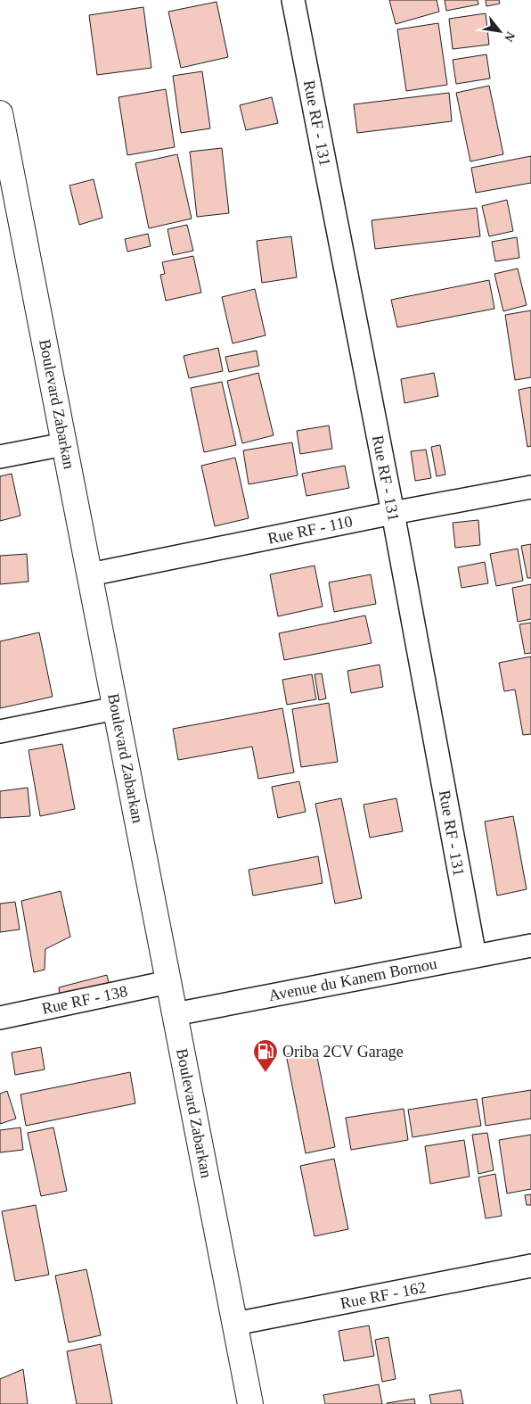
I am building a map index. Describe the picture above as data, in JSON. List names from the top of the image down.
{
  "streets": {
    "street": [
      "Rue RF - 131",
      "Boulevard Zabarkan",
      "Rue RF - 110",
      "Avenue du Kanem Bornou",
      "Rue RF - 138",
      "Rue RF - 162"
    ]
  },
  "crossings": [
    ["Rue RF - 131", "Rue RF - 110"],
    ["Rue RF - 131", "Avenue du Kanem Bornou"],
    ["Boulevard Zabarkan", "Rue RF - 110"],
    ["Boulevard Zabarkan", "Avenue du Kanem Bornou"],
    ["Boulevard Zabarkan", "Rue RF - 138"],
    ["Boulevard Zabarkan", "Rue RF - 162"]
  ],
  "places": {
    "fuel station": ["Oriba 2CV Garage"]
  },
  "north": "bottom right"
}
